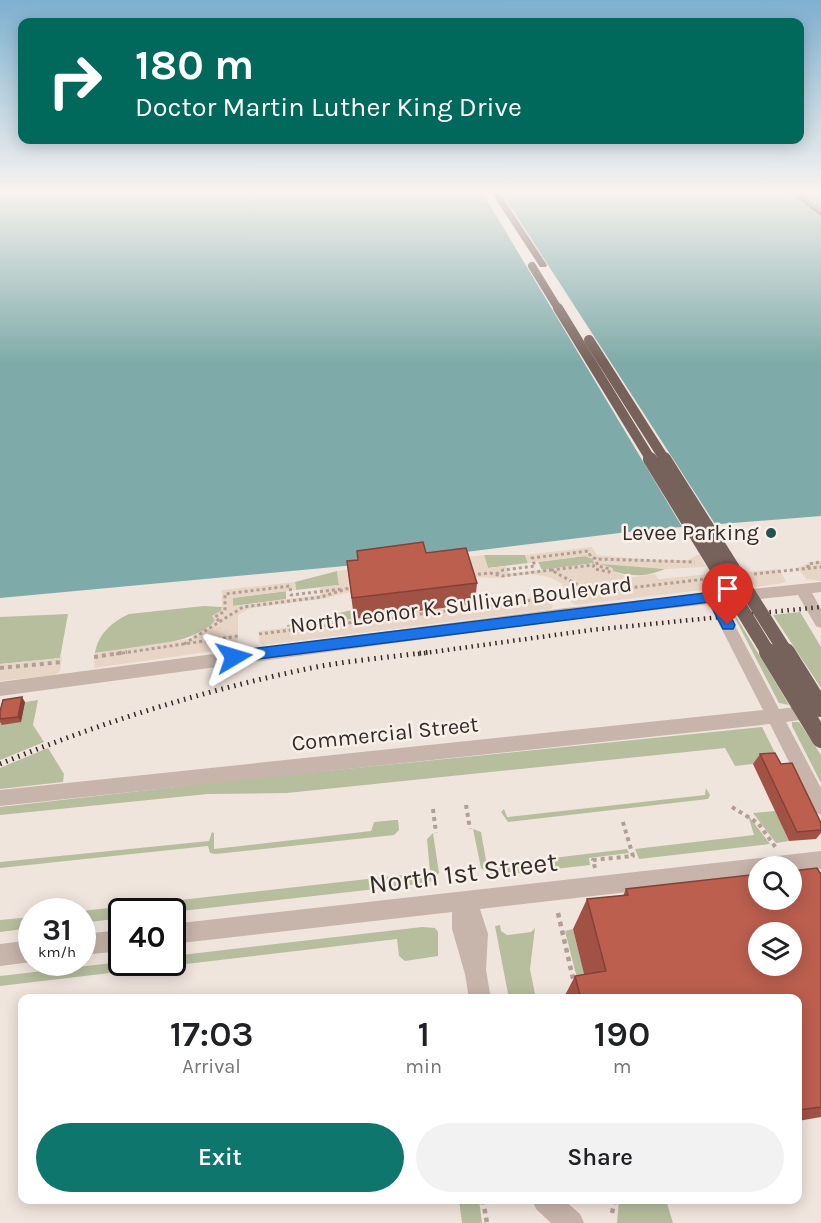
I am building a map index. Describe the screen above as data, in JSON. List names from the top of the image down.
{
  "streets": {
    "street": ["North Leonor K. Sullivan Boulevard", "Commercial Street", "North 1st Street"]
  },
  "places": ["Levee Parking"],
  "page": {
    "turn": ["180 m", "Doctor Martin Luther King Drive"],
    "speed": "31 km/h",
    "limit": "40",
    "eta": [
      "17:03",
      "Arrival",
      "1",
      "min",
      "190",
      "m"
    ],
    "buttons": ["Exit", "Share"]
  }
}
